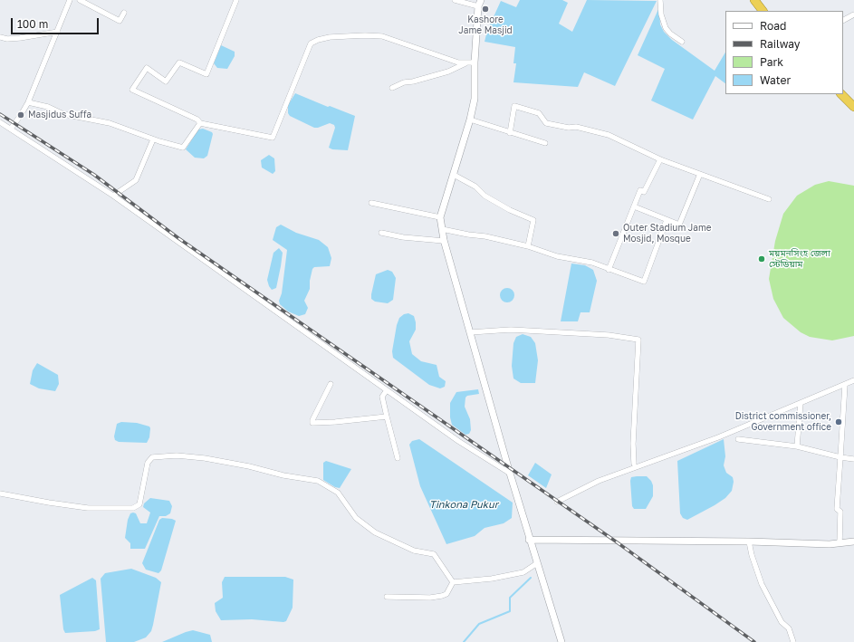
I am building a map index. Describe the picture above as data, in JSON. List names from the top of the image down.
{
  "water": ["Tinkona Pukur"],
  "places": [
    "Kashore Jame Masjid",
    "Masjidus Suffa",
    "Outer Stadium Jame Mosjid, Mosque",
    "ময়মনসিংহ জেলা স্টেডিয়াম",
    "District commissioner, Government office"
  ],
  "legend": [
    "Road",
    "Railway",
    "Park",
    "Water"
  ],
  "scale_bar": "100 m"
}
